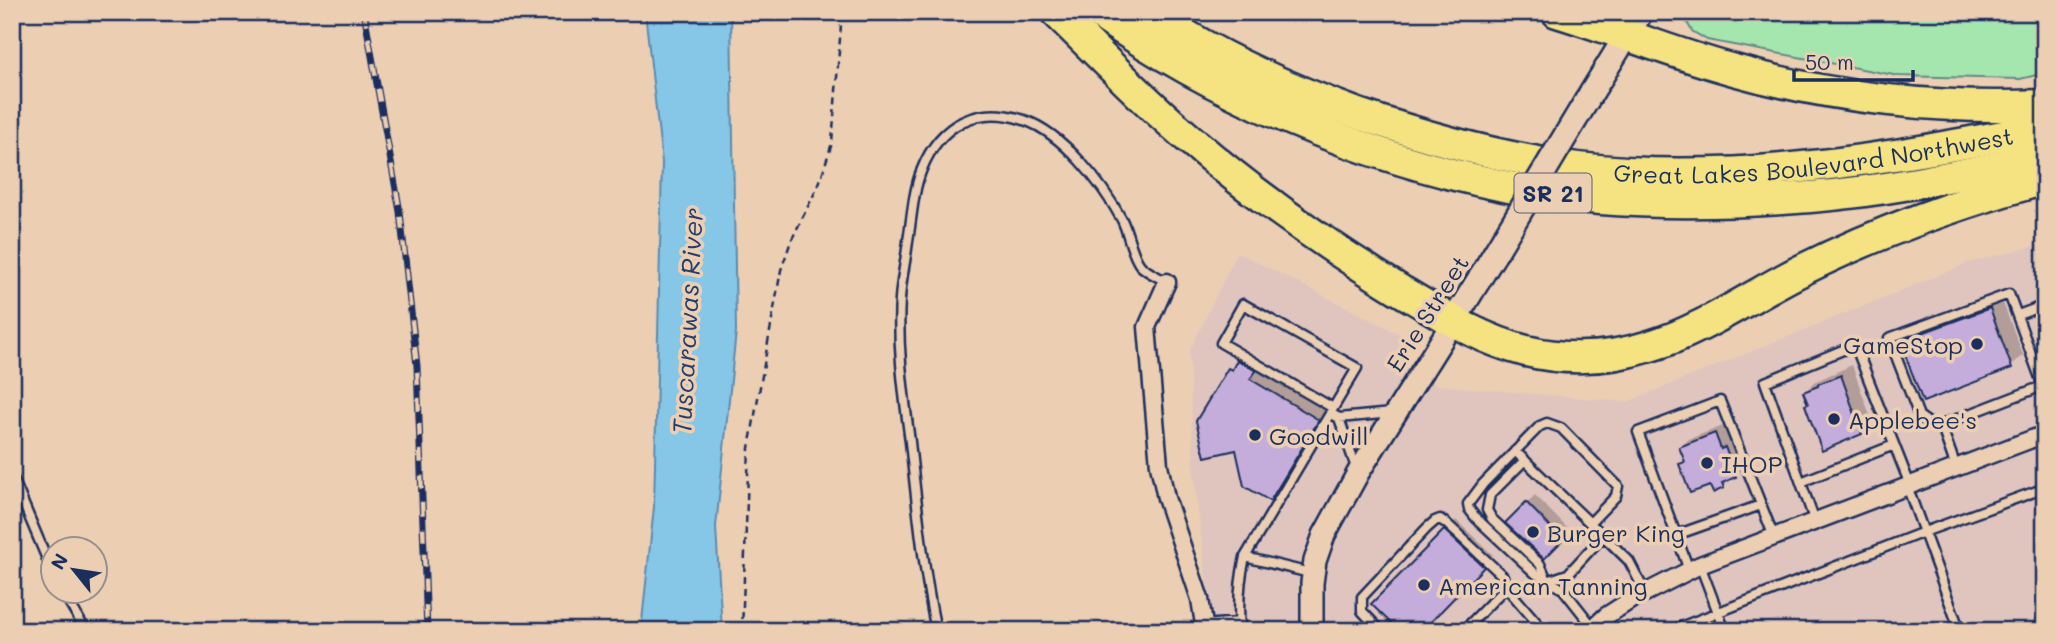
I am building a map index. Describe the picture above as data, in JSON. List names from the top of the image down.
{
  "streets": {
    "highway": ["Great Lakes Boulevard Northwest", "SR 21"],
    "main road": ["Erie Street"]
  },
  "water": ["Tuscarawas River"],
  "places": [
    "GameStop",
    "Applebee's",
    "Goodwill",
    "IHOP",
    "Burger King",
    "American Tanning"
  ],
  "scale_bar": "50 m",
  "north": "top left"
}
